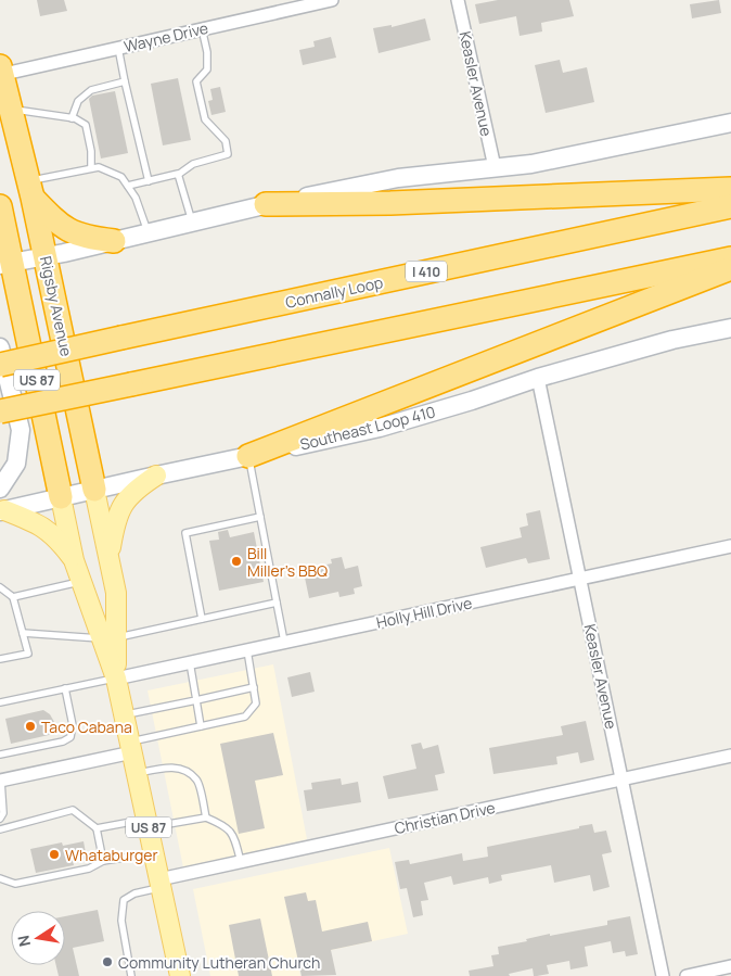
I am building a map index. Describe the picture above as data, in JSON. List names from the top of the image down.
{
  "streets": {
    "highway": [
      "I 410",
      "Connally Loop",
      "Rigsby Avenue",
      "US 87"
    ],
    "main road": ["Southeast Loop 410"],
    "street": [
      "Wayne Drive",
      "Keasler Avenue",
      "Holly Hill Drive",
      "Christian Drive"
    ]
  },
  "crossings": [
    ["Wayne Drive", "Rigsby Avenue"],
    ["Keasler Avenue", "Southeast Loop 410"],
    ["Keasler Avenue", "Holly Hill Drive"],
    ["Keasler Avenue", "Christian Drive"],
    ["Rigsby Avenue", "Southeast Loop 410"],
    ["Rigsby Avenue", "Holly Hill Drive"],
    ["Rigsby Avenue", "Christian Drive"]
  ],
  "places": [
    "Bill Miller's BBQ",
    "Taco Cabana",
    "Whataburger",
    "Community Lutheran Church"
  ],
  "north": "left"
}
